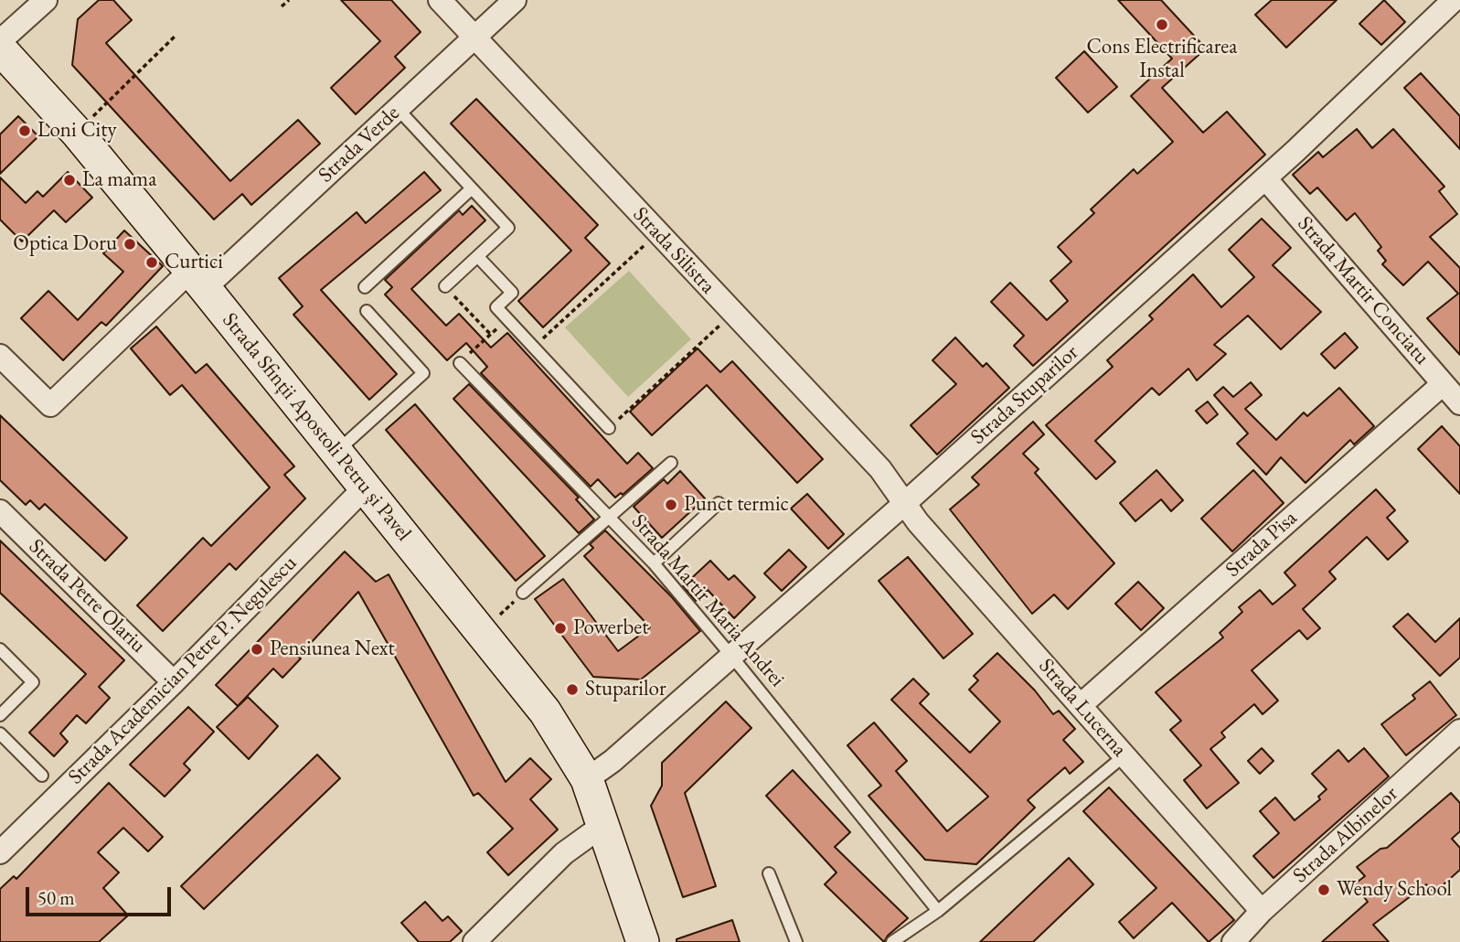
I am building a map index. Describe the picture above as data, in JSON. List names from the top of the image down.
{
  "streets": {
    "main road": ["Strada Sfinții Apostoli Petru și Pavel"],
    "street": [
      "Strada Verde",
      "Strada Silistra",
      "Strada Martir Conciatu",
      "Strada Stuparilor",
      "Strada Pisa",
      "Strada Petre Olariu",
      "Strada Academician Petre P. Negulescu",
      "Strada Lucerna",
      "Strada Albinelor"
    ],
    "lane": ["Strada Martir Maria Andrei"]
  },
  "crossings": [
    ["Strada Verde", "Strada Silistra"],
    ["Strada Verde", "Strada Sfinții Apostoli Petru și Pavel"],
    ["Strada Silistra", "Strada Stuparilor"],
    ["Strada Silistra", "Strada Lucerna"],
    ["Strada Martir Conciatu", "Strada Stuparilor"],
    ["Strada Martir Conciatu", "Strada Pisa"],
    ["Strada Stuparilor", "Strada Sfinții Apostoli Petru și Pavel"],
    ["Strada Stuparilor", "Strada Martir Maria Andrei"],
    ["Strada Stuparilor", "Strada Lucerna"],
    ["Strada Sfinții Apostoli Petru și Pavel", "Strada Academician Petre P. Negulescu"],
    ["Strada Pisa", "Strada Lucerna"],
    ["Strada Petre Olariu", "Strada Academician Petre P. Negulescu"],
    ["Strada Lucerna", "Strada Albinelor"]
  ],
  "places": [
    "Cons Electrificarea Instal",
    "Loni City",
    "La mama",
    "Optica Doru",
    "Curtici",
    "Punct termic",
    "Powerbet",
    "Pensiunea Next",
    "Stuparilor",
    "Wendy School"
  ],
  "scale_bar": "50 m"
}
